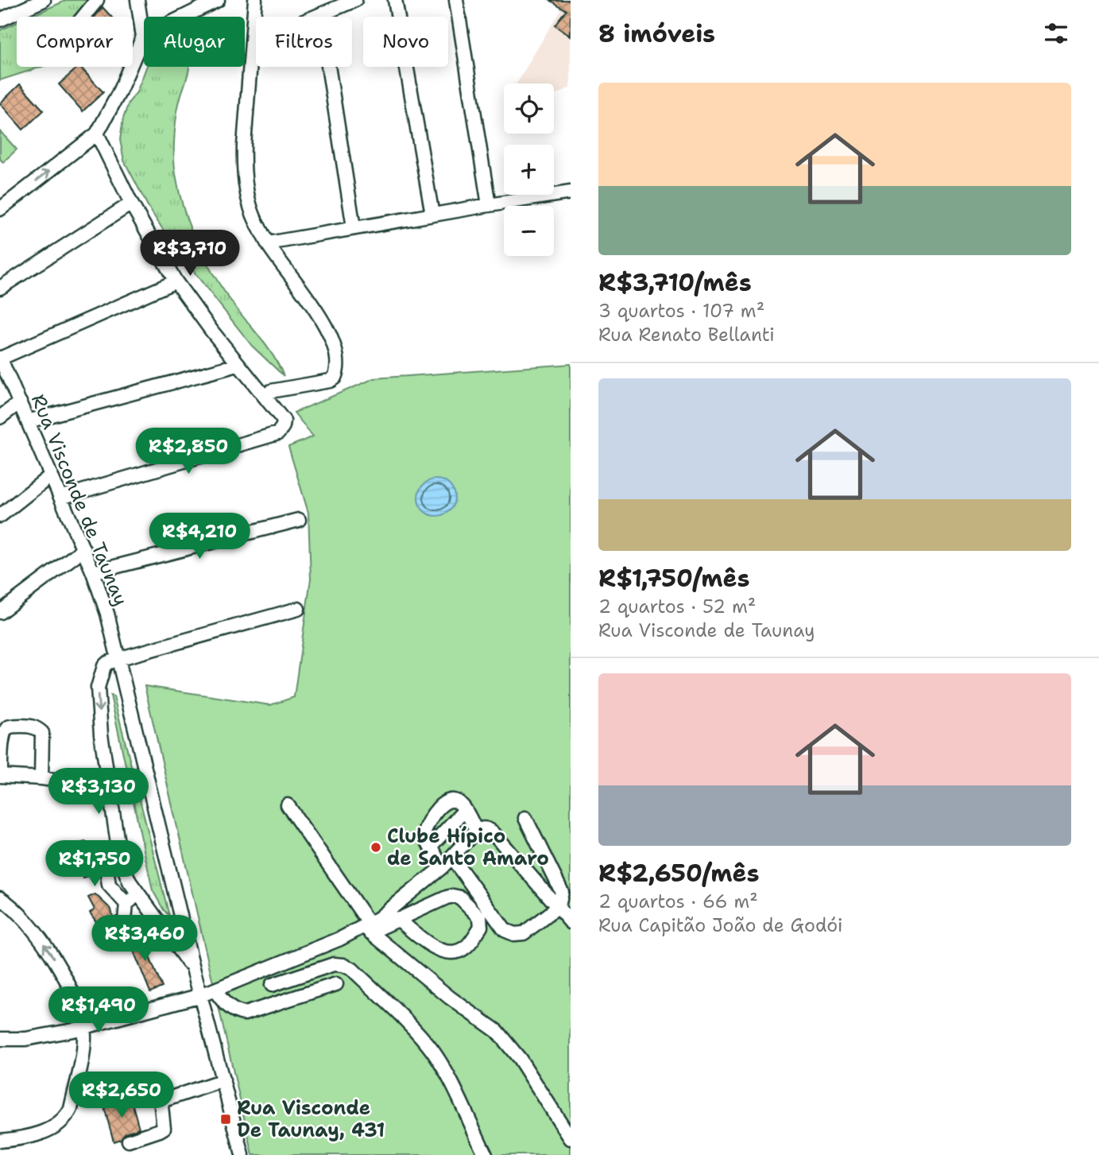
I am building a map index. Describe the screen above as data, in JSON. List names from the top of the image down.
{
  "streets": {
    "street": ["Rua Visconde de Taunay"]
  },
  "places": {
    "other": ["Clube Hípico de Santo Amaro"],
    "transit": ["Rua Visconde De Taunay, 431"]
  },
  "page": {
    "heading": "8 imóveis",
    "chip": [
      "Comprar",
      "Alugar",
      "Filtros",
      "Novo"
    ],
    "list": [
      {
        "name": "R$3,710/mês",
        "note": "3 quartos · 107 m² · Rua Renato Bellanti"
      },
      {
        "name": "R$1,750/mês",
        "note": "2 quartos · 52 m² · Rua Visconde de Taunay"
      },
      {
        "name": "R$2,650/mês",
        "note": "2 quartos · 66 m² · Rua Capitão João de Godói"
      }
    ],
    "map_buttons": ["+", "−"],
    "price": [
      "R$3,710",
      "R$2,850",
      "R$4,210",
      "R$3,130",
      "R$1,750",
      "R$3,460",
      "R$1,490",
      "R$2,650"
    ]
  }
}
